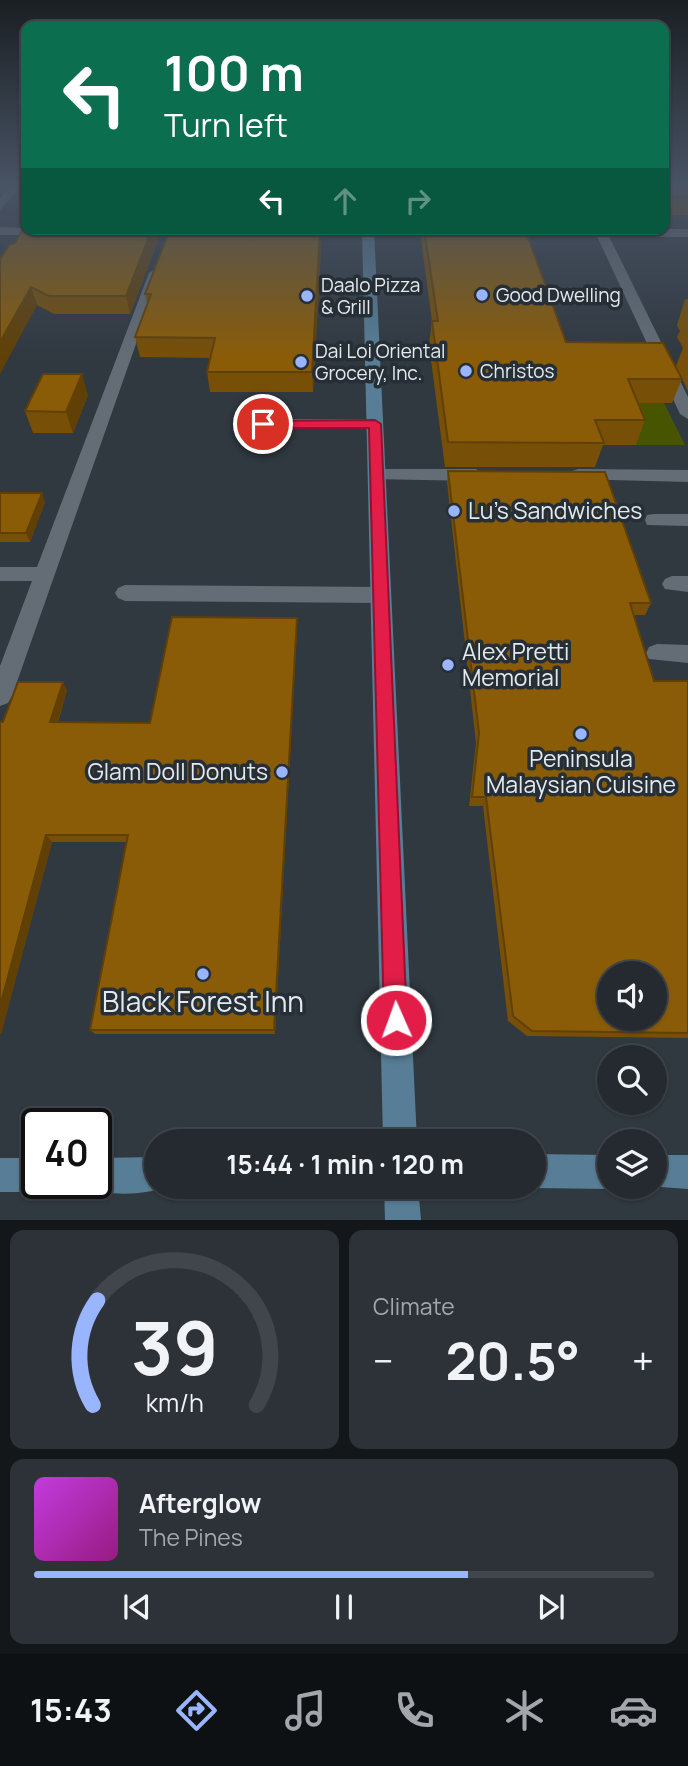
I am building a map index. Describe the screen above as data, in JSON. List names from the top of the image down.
{
  "places": [
    "Good Dwelling",
    "Daalo Pizza & Grill",
    "Dai Loi Oriental Grocery, Inc.",
    "Christos",
    "Lu's Sandwiches",
    "Alex Pretti Memorial",
    "Peninsula Malaysian Cuisine",
    "Glam Doll Donuts",
    "Black Forest Inn"
  ],
  "page": {
    "turn": ["100 m", "Turn left"],
    "limit": "40",
    "trip": "15:44 · 1 min · 120 m",
    "tile": "Climate",
    "heat": ["−", "20.5°", "+"],
    "song": ["Afterglow", "The Pines"],
    "tabs": "15:43",
    "gauge": ["39", "km/h"]
  }
}
